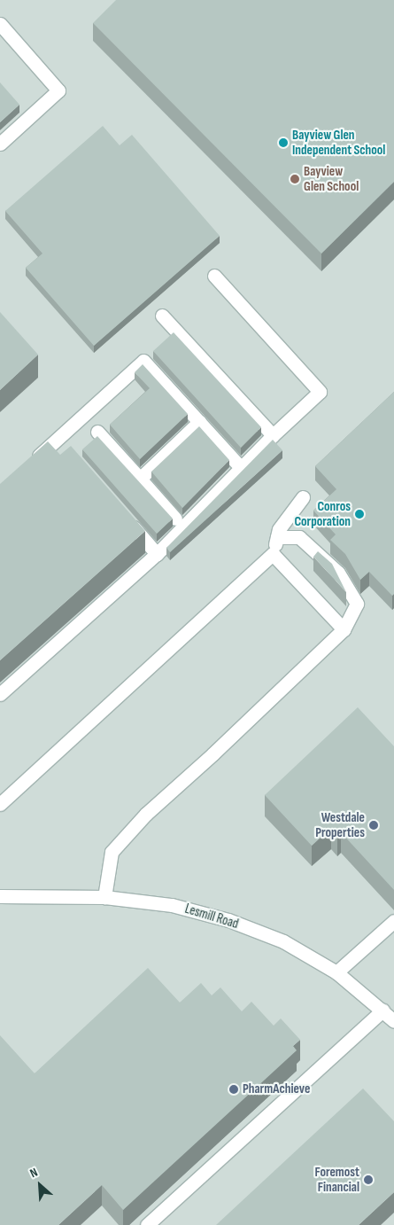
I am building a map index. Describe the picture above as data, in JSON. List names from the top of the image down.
{
  "streets": {
    "street": ["Lesmill Road"]
  },
  "places": [
    "Bayview Glen Independent School",
    "Bayview Glen School",
    "Conros Corporation",
    "Westdale Properties",
    "PharmAchieve",
    "Foremost Financial"
  ],
  "north": "top left"
}
